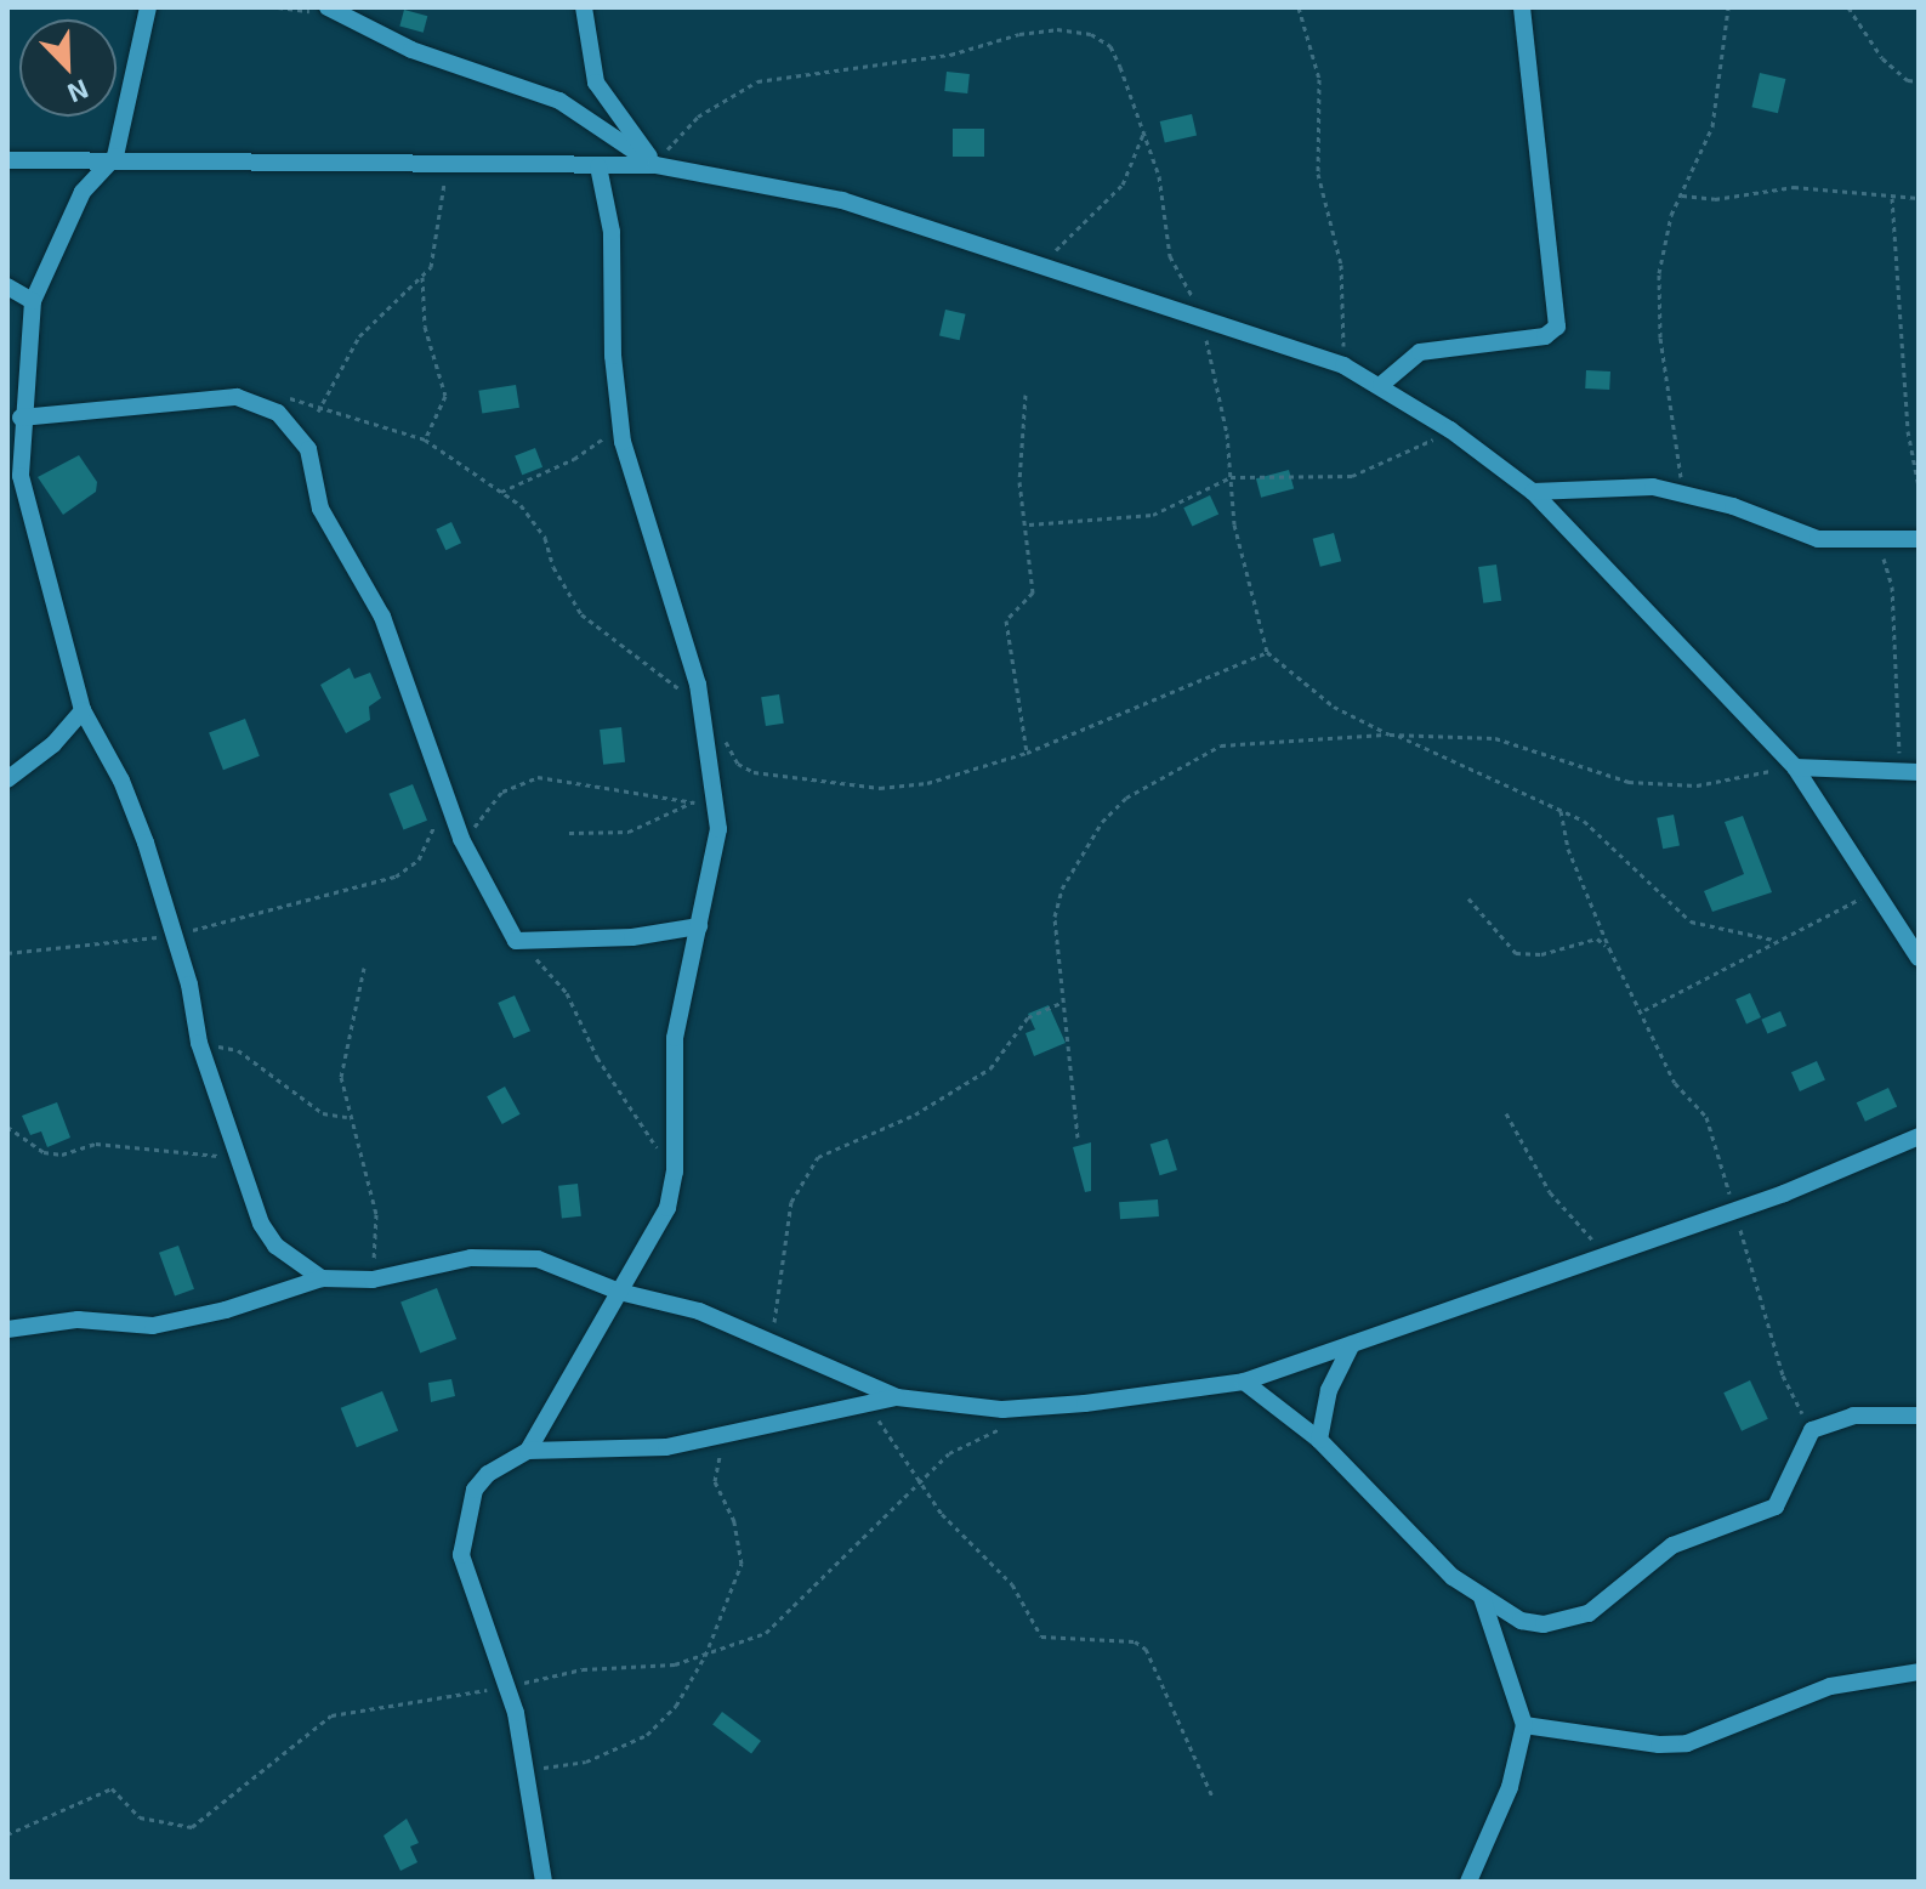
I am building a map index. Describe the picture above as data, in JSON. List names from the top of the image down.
{
  "north": "bottom right"
}
